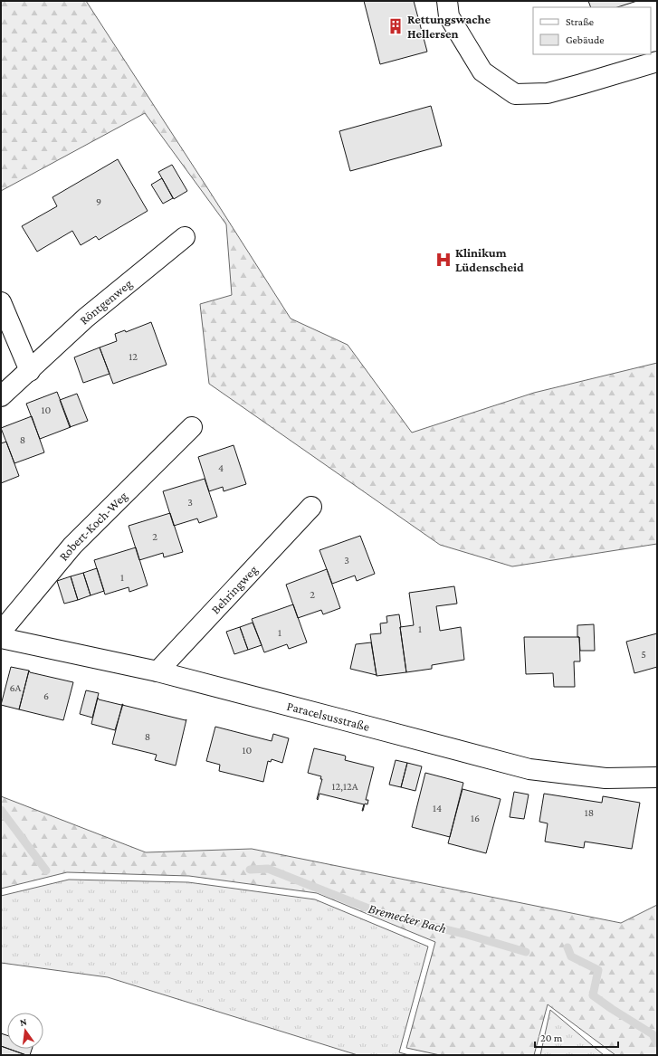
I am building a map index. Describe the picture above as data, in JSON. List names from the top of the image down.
{
  "streets": {
    "street": [
      "Röntgenweg",
      "Robert-Koch-Weg",
      "Behringweg",
      "Paracelsusstraße"
    ]
  },
  "crossings": [
    ["Behringweg", "Paracelsusstraße"]
  ],
  "water": ["Bremecker Bach"],
  "places": {
    "building": ["Rettungswache Hellersen"],
    "hospital": ["Klinikum Lüdenscheid"]
  },
  "house_numbers": [
    "9",
    "12",
    "10",
    "8",
    "4",
    "3",
    "2",
    "3",
    "1",
    "2",
    "1",
    "1",
    "5",
    "6A",
    "6",
    "8",
    "10",
    "12,12A",
    "14",
    "18",
    "16"
  ],
  "legend": ["Straße", "Gebäude"],
  "scale_bar": "20 m",
  "north": "top"
}
